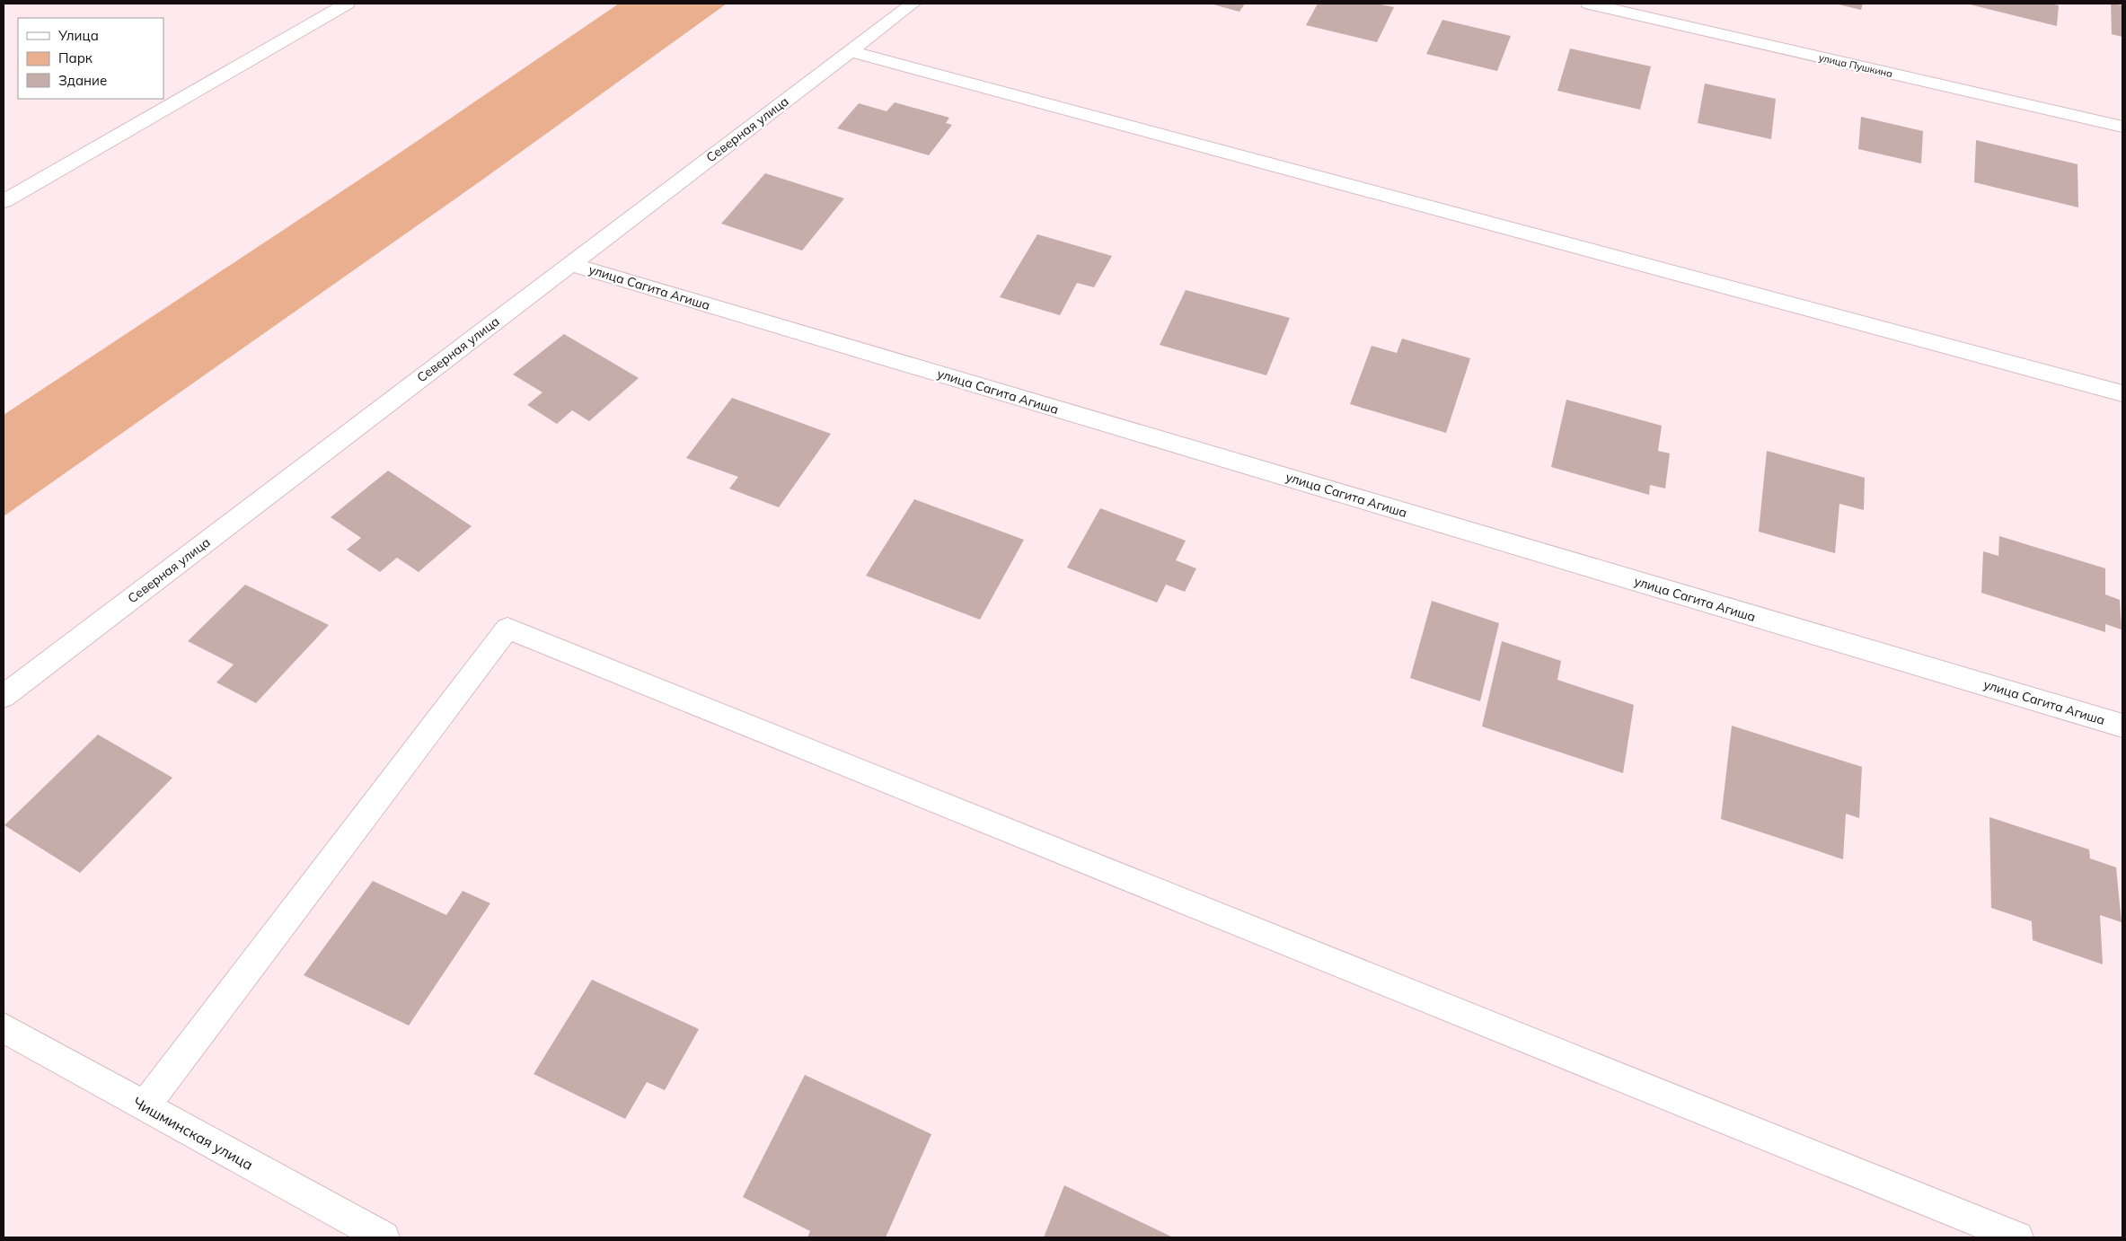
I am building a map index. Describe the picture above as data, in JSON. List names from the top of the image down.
{
  "streets": {
    "street": [
      "улица Пушкина",
      "Северная улица",
      "улица Сагита Агиша",
      "Чишминская улица"
    ]
  },
  "crossings": [
    ["Северная улица", "улица Сагита Агиша"]
  ],
  "legend": ["Улица", "Парк", "Здание"]
}
